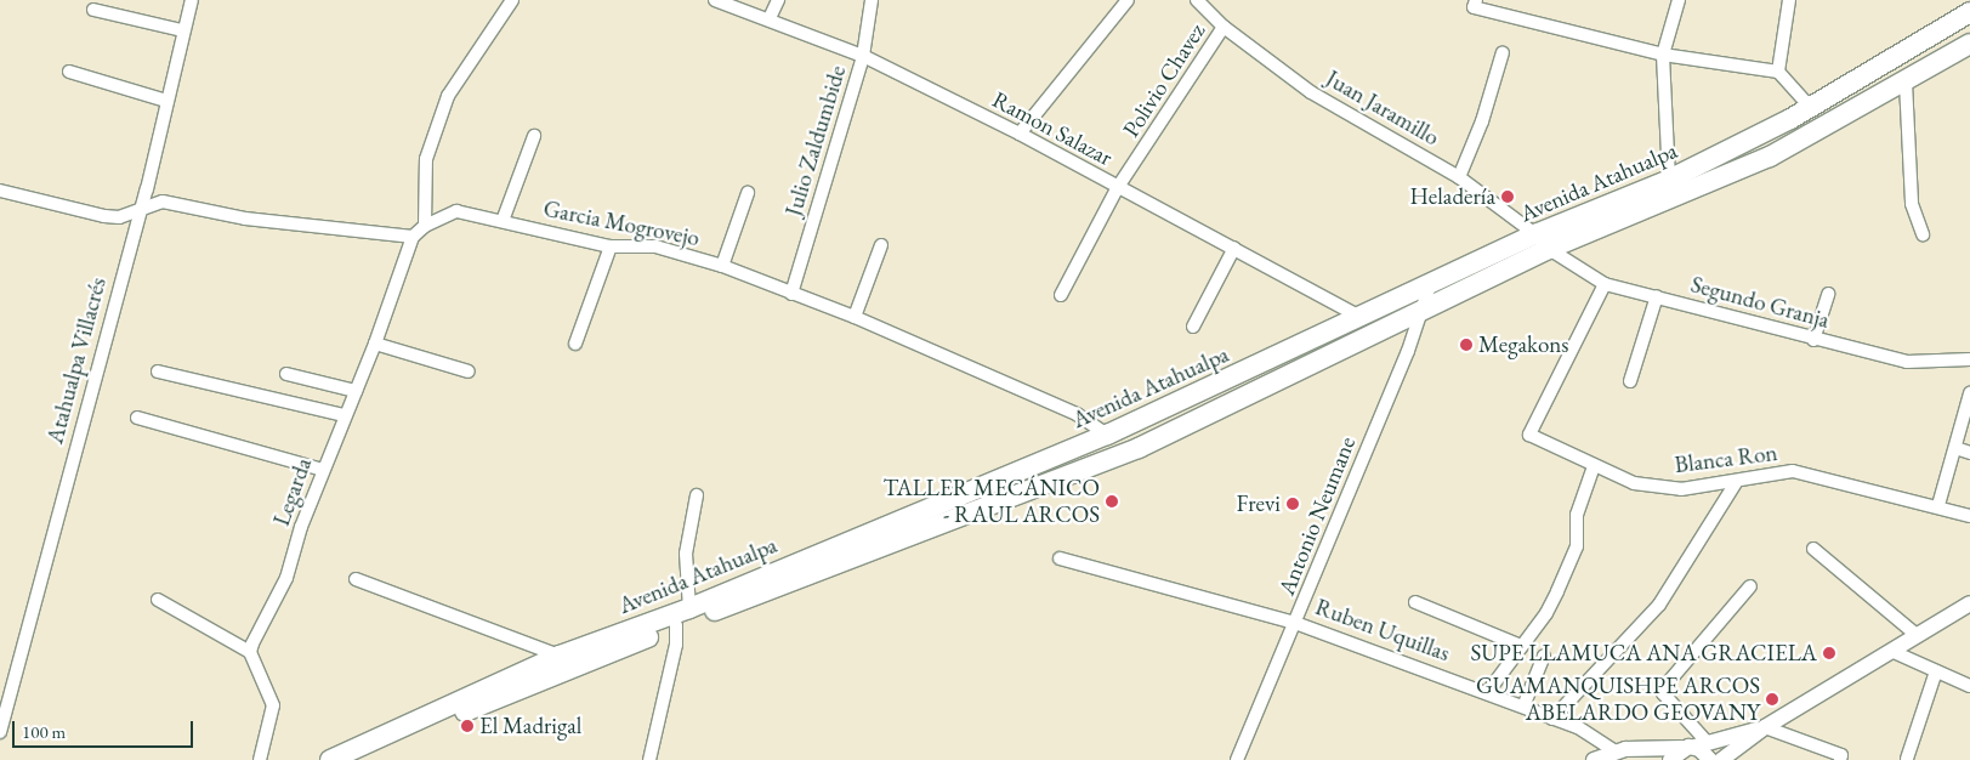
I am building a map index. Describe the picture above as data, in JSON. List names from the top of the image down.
{
  "streets": {
    "highway": ["Avenida Atahualpa"],
    "street": [
      "Polivio Chavez",
      "Juan Jaramillo",
      "Ramon Salazar",
      "Julio Zaldumbide",
      "Garcia Mogrovejo",
      "Segundo Granja",
      "Atahualpa Villacrés",
      "Blanca Ron",
      "Legarda",
      "Antonio Neumane",
      "Ruben Uquillas"
    ]
  },
  "crossings": [
    ["Polivio Chavez", "Juan Jaramillo"],
    ["Polivio Chavez", "Ramon Salazar"],
    ["Juan Jaramillo", "Avenida Atahualpa"],
    ["Juan Jaramillo", "Segundo Granja"],
    ["Ramon Salazar", "Julio Zaldumbide"],
    ["Ramon Salazar", "Avenida Atahualpa"],
    ["Julio Zaldumbide", "Garcia Mogrovejo"],
    ["Avenida Atahualpa", "Garcia Mogrovejo"],
    ["Avenida Atahualpa", "Segundo Granja"],
    ["Avenida Atahualpa", "Antonio Neumane"],
    ["Garcia Mogrovejo", "Legarda"],
    ["Segundo Granja", "Blanca Ron"],
    ["Antonio Neumane", "Ruben Uquillas"]
  ],
  "places": [
    "Heladería",
    "Megakons",
    "TALLER MECÁNICO - RAUL ARCOS",
    "Frevi",
    "SUPE LLAMUCA ANA GRACIELA",
    "GUAMANQUISHPE ARCOS ABELARDO GEOVANY",
    "El Madrigal"
  ],
  "scale_bar": "100 m"
}
